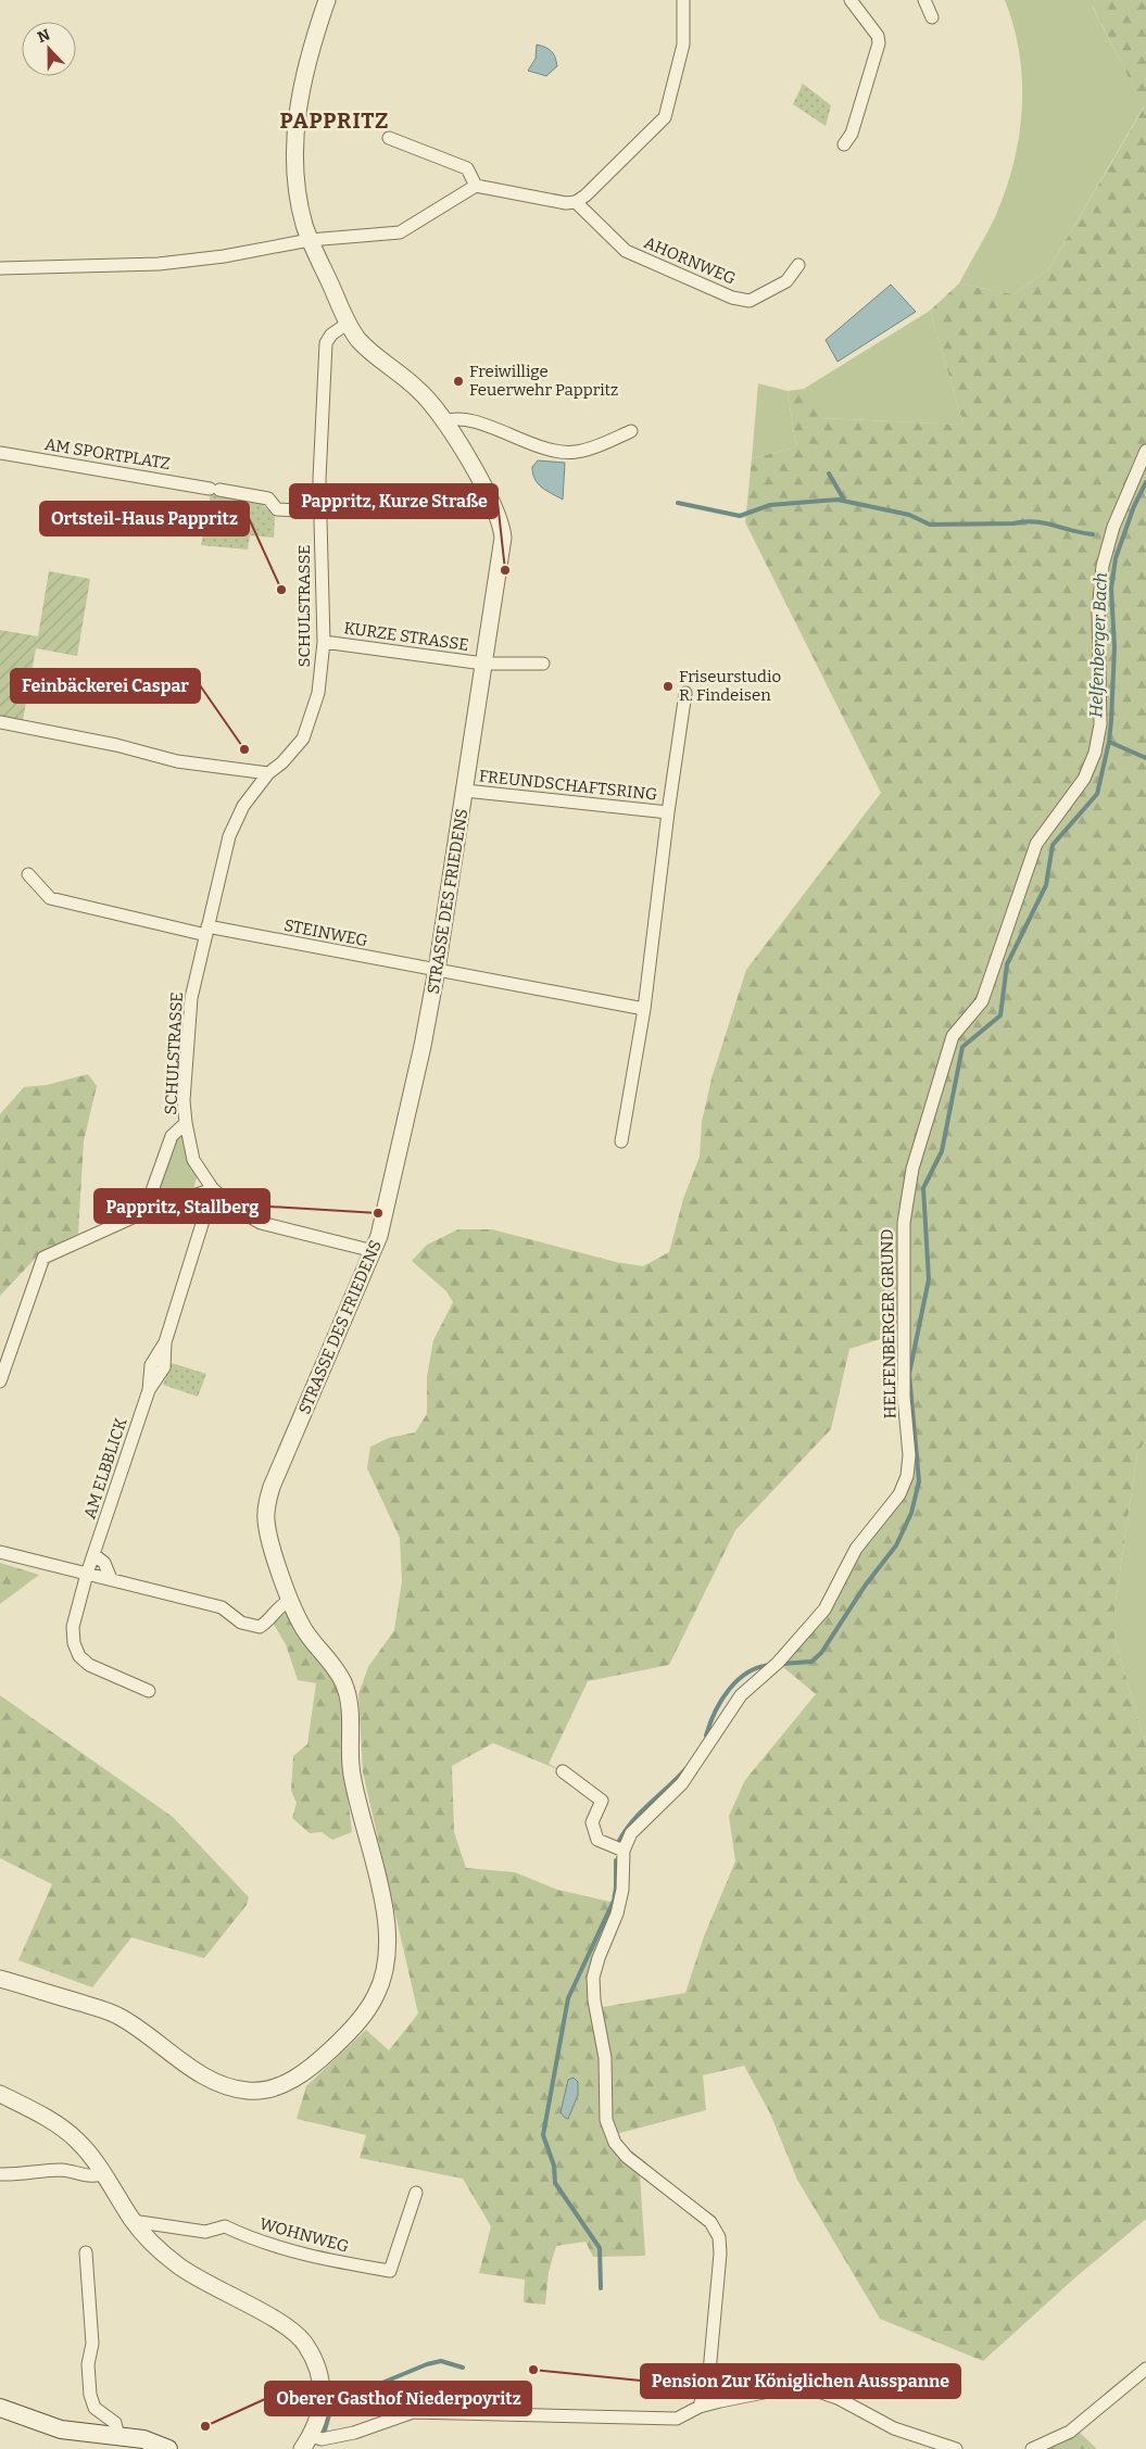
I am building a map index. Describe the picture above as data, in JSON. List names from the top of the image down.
{
  "streets": {
    "street": [
      "AHORNWEG",
      "AM SPORTPLATZ",
      "SCHULSTRASSE",
      "KURZE STRASSE",
      "FREUNDSCHAFTSRING",
      "STRASSE DES FRIEDENS",
      "STEINWEG",
      "HELFENBERGER GRUND",
      "AM ELBBLICK",
      "WOHNWEG"
    ]
  },
  "crossings": [
    ["AM SPORTPLATZ", "SCHULSTRASSE"],
    ["SCHULSTRASSE", "KURZE STRASSE"],
    ["SCHULSTRASSE", "STRASSE DES FRIEDENS"],
    ["SCHULSTRASSE", "STEINWEG"],
    ["SCHULSTRASSE", "AM ELBBLICK"],
    ["KURZE STRASSE", "STRASSE DES FRIEDENS"],
    ["FREUNDSCHAFTSRING", "STRASSE DES FRIEDENS"],
    ["STRASSE DES FRIEDENS", "STEINWEG"]
  ],
  "districts": ["PAPPRITZ"],
  "water": ["Helfenberger Bach"],
  "places": [
    "Freiwillige Feuerwehr Pappritz",
    "Pappritz, Kurze Straße",
    "Ortsteil-Haus Pappritz",
    "Friseurstudio R. Findeisen",
    "Feinbäckerei Caspar",
    "Pappritz, Stallberg",
    "Pension Zur Königlichen Ausspanne",
    "Oberer Gasthof Niederpoyritz"
  ],
  "north": "top"
}
